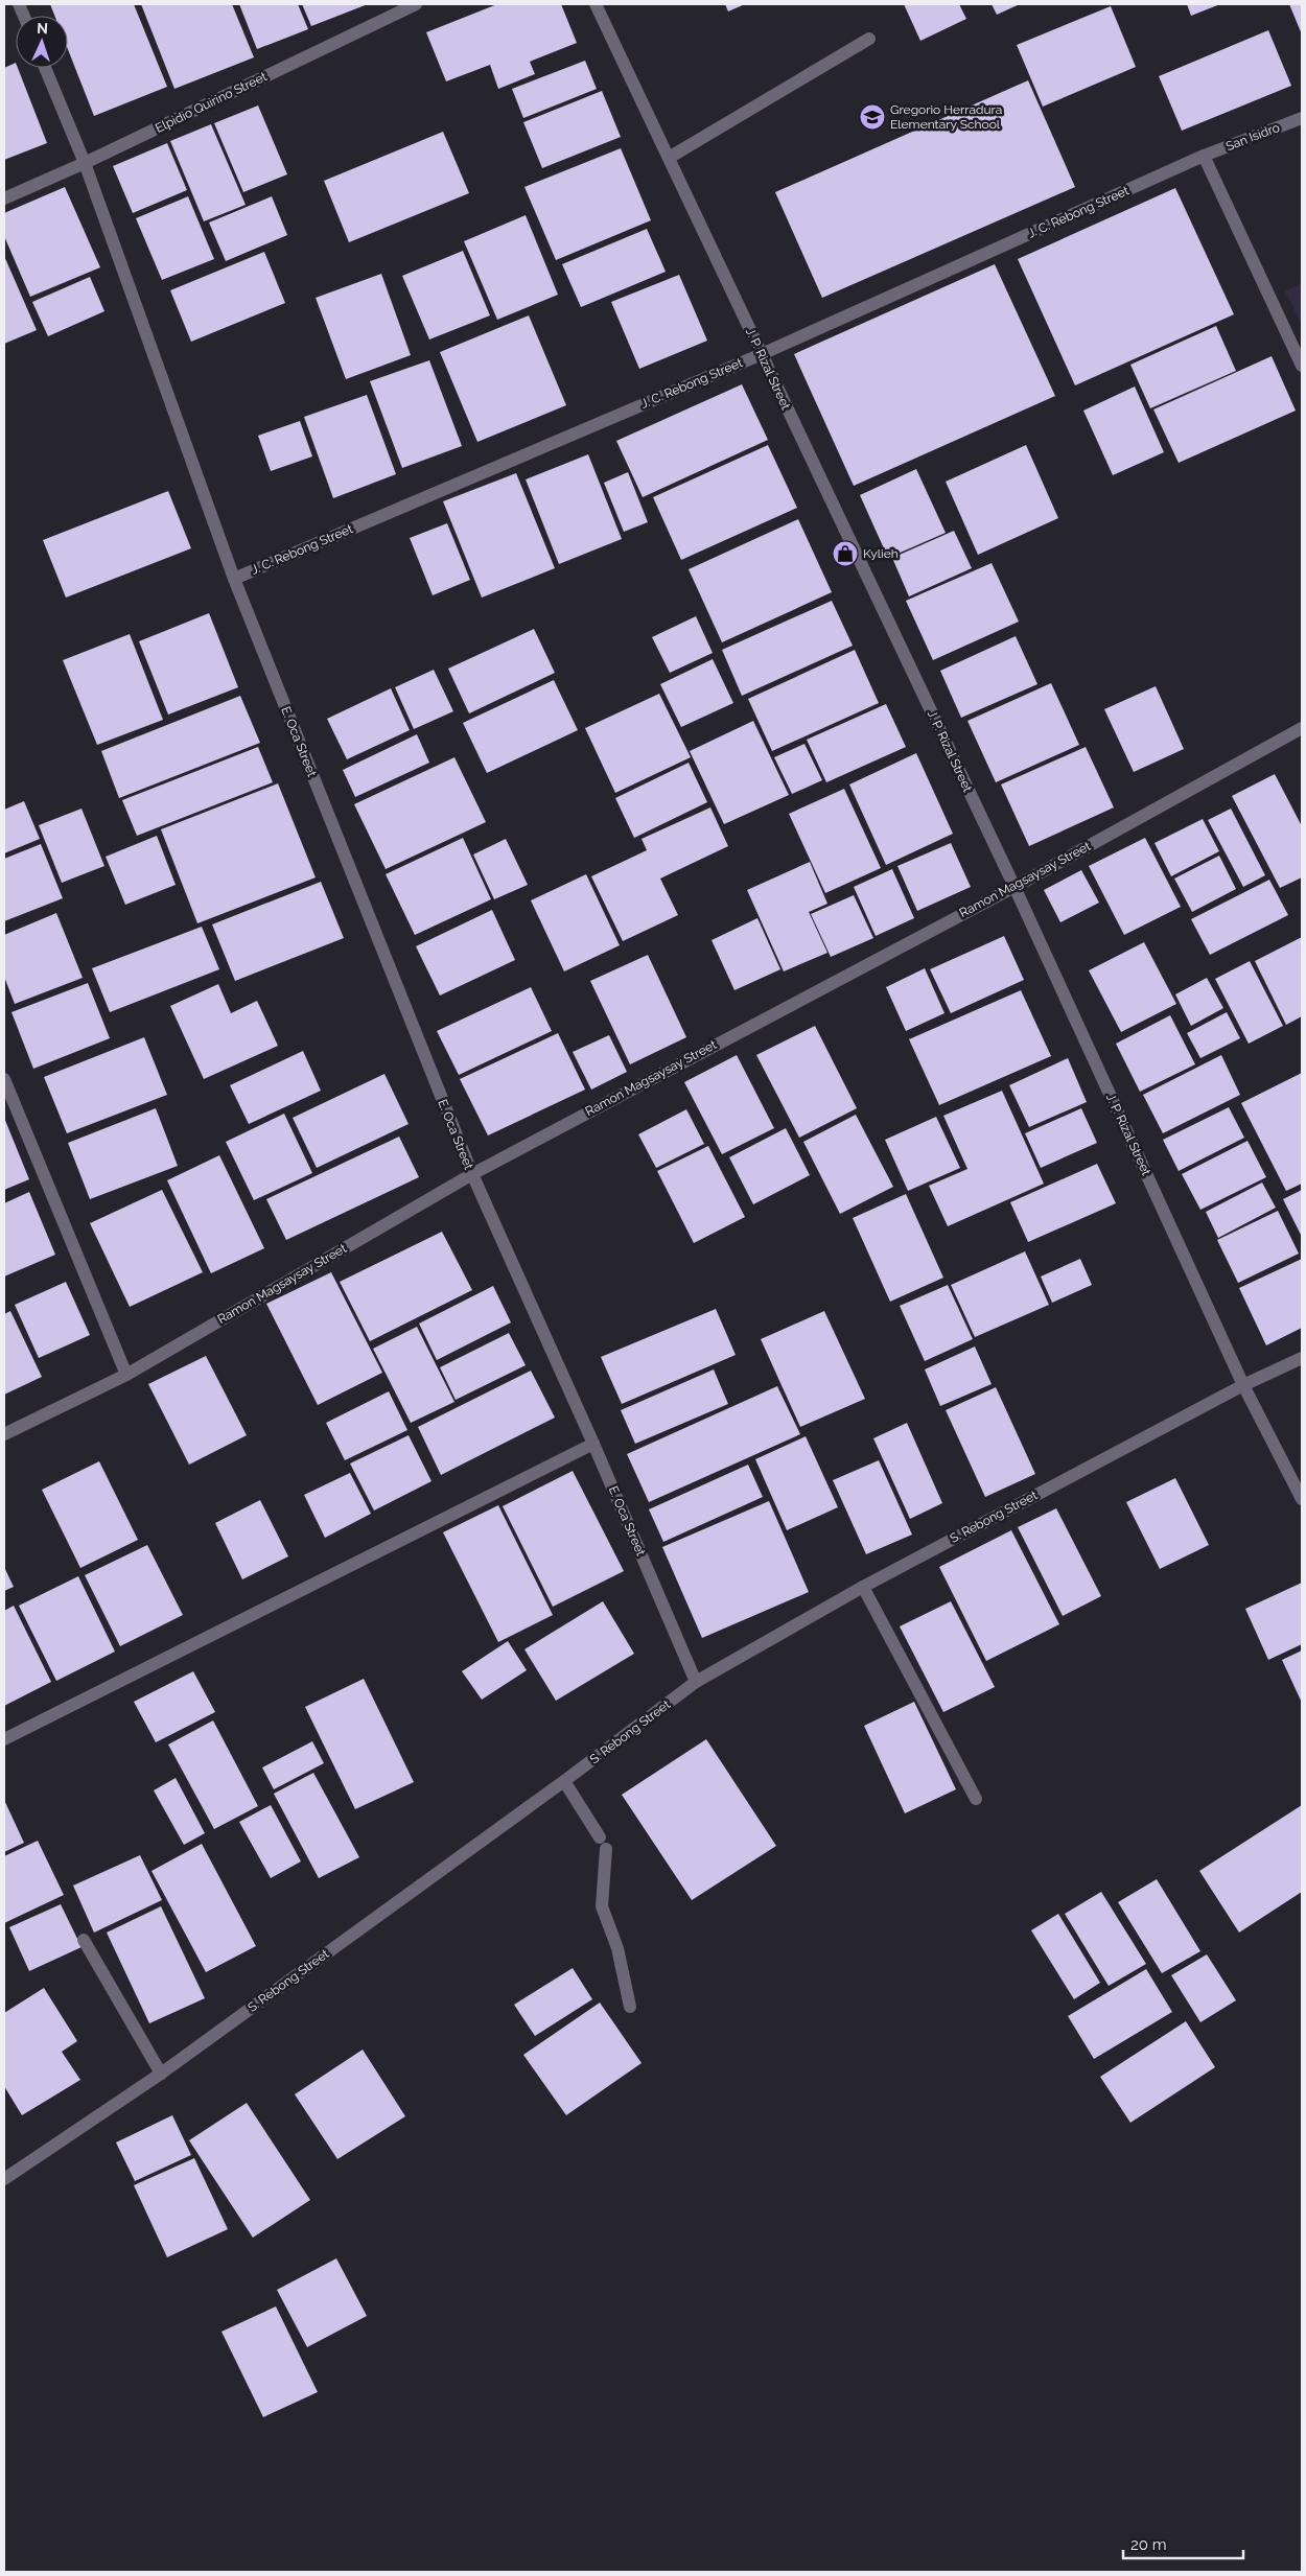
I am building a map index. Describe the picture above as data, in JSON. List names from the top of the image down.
{
  "streets": {
    "street": [
      "Elpidio Quirino Street",
      "San Isidro",
      "J. C. Rebong Street",
      "J. P. Rizal Street",
      "E. Oca Street",
      "Ramon Magsaysay Street",
      "S. Rebong Street"
    ]
  },
  "crossings": [
    ["Elpidio Quirino Street", "E. Oca Street"],
    ["San Isidro", "J. C. Rebong Street"],
    ["J. C. Rebong Street", "J. P. Rizal Street"],
    ["J. C. Rebong Street", "E. Oca Street"],
    ["J. P. Rizal Street", "Ramon Magsaysay Street"],
    ["J. P. Rizal Street", "S. Rebong Street"],
    ["E. Oca Street", "Ramon Magsaysay Street"],
    ["E. Oca Street", "S. Rebong Street"]
  ],
  "places": {
    "school or university": ["Gregorio Herradura Elementary School"],
    "shop": ["Kylieh"]
  },
  "scale_bar": "20 m",
  "north": "top"
}
